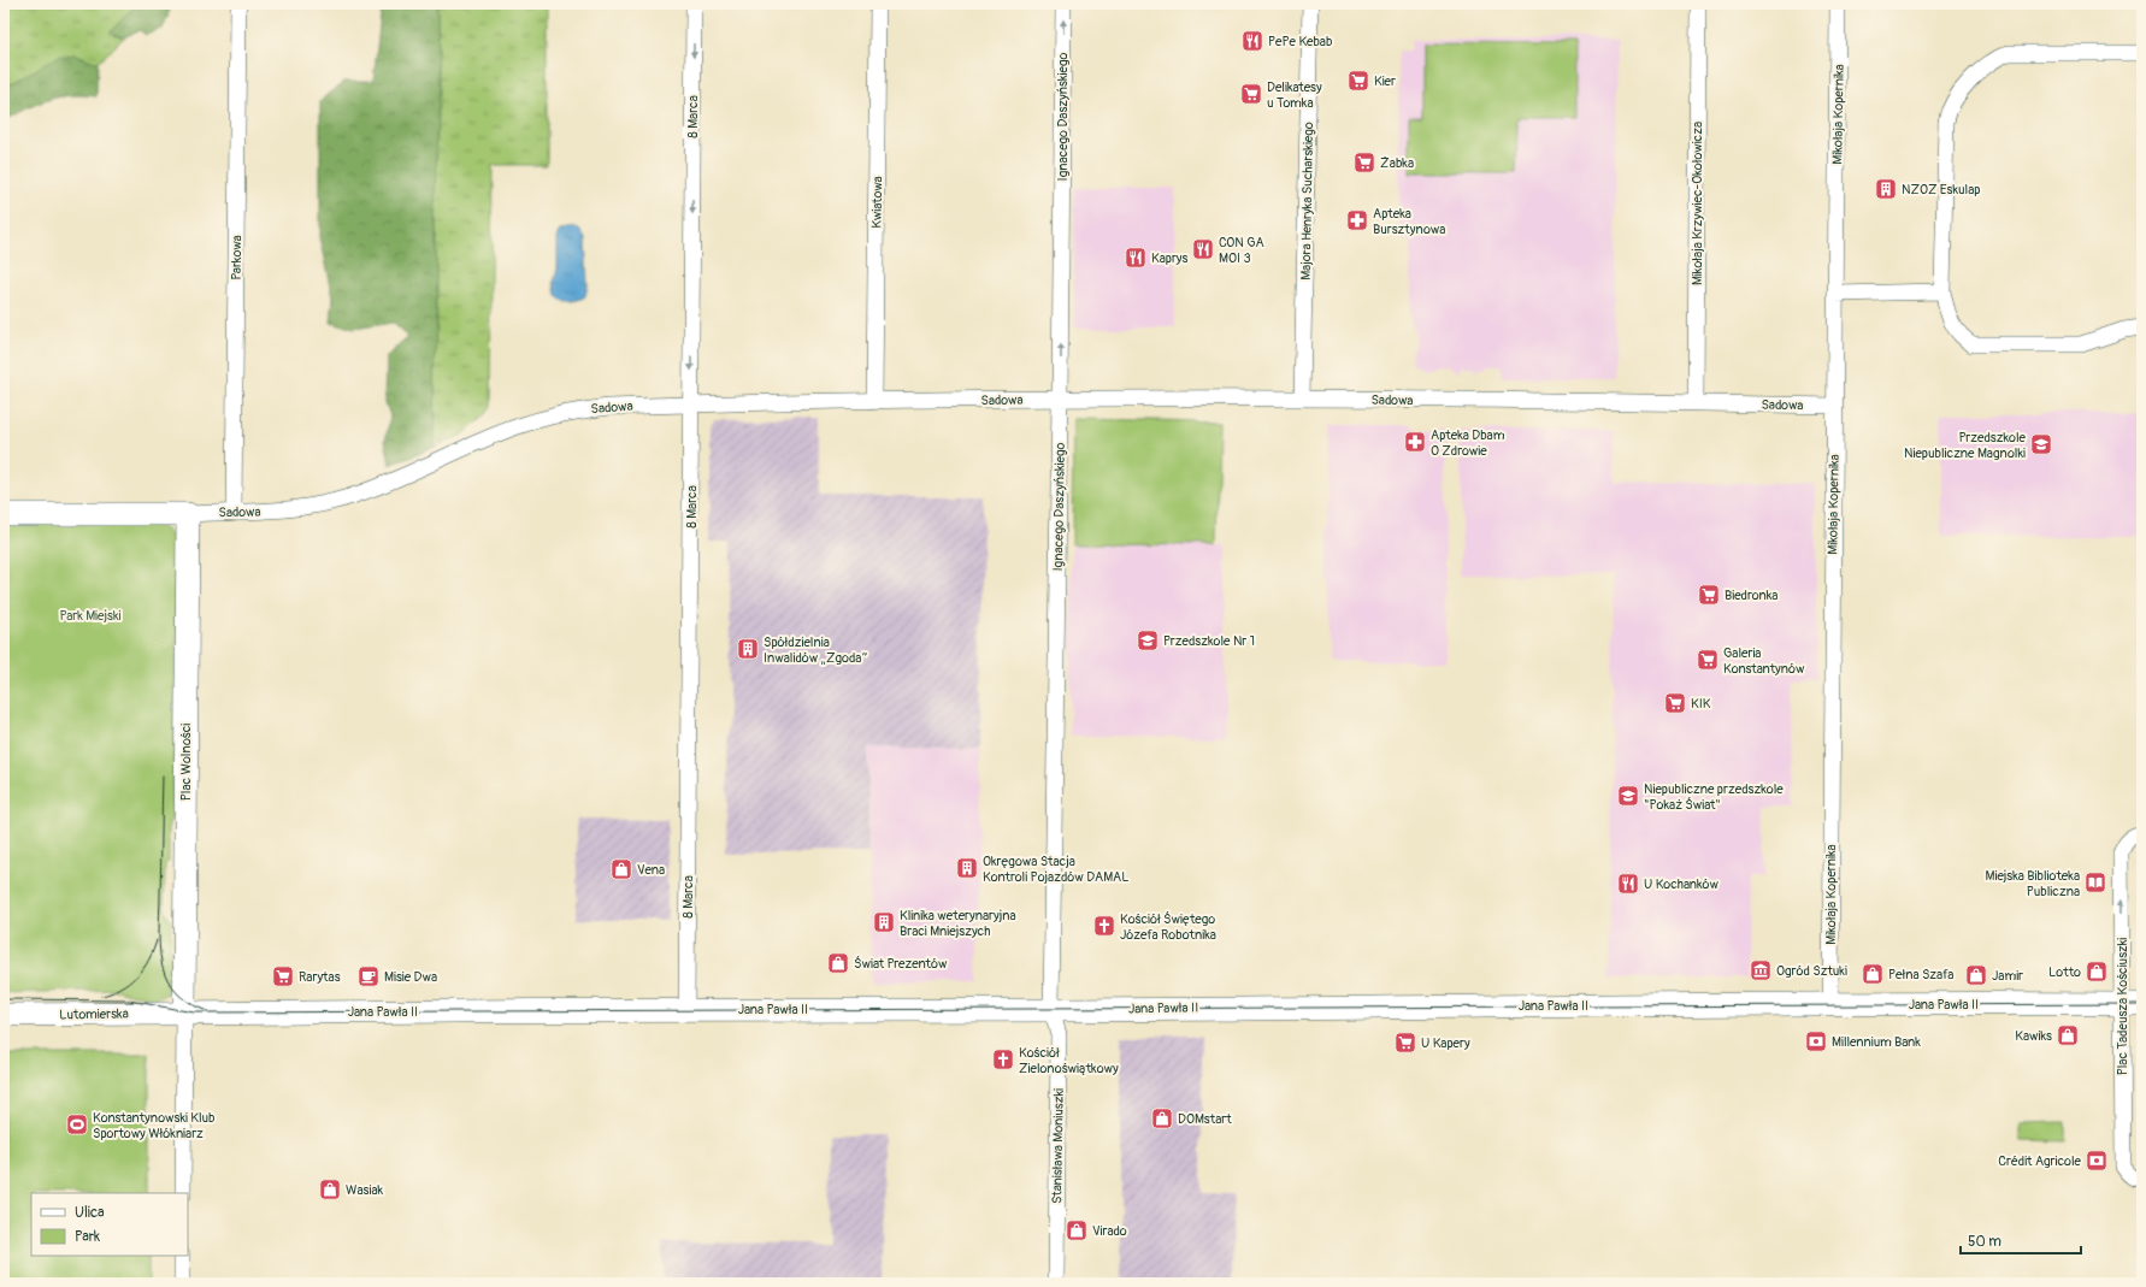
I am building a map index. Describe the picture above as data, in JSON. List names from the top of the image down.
{
  "streets": {
    "main road": ["Plac Wolności", "Jana Pawła II", "Lutomierska"],
    "street": [
      "Mikołaja Kopernika",
      "8 Marca",
      "Ignacego Daszyńskiego",
      "Majora Henryka Sucharskiego",
      "Kwiatowa",
      "Mikołaja Krzywiec-Okołowicza",
      "Parkowa",
      "Sadowa",
      "Plac Tadeusza Kościuszki",
      "Stanisława Moniuszki"
    ]
  },
  "crossings": [
    ["Mikołaja Kopernika", "Sadowa"],
    ["Mikołaja Kopernika", "Jana Pawła II"],
    ["8 Marca", "Sadowa"],
    ["8 Marca", "Jana Pawła II"],
    ["Ignacego Daszyńskiego", "Sadowa"],
    ["Ignacego Daszyńskiego", "Jana Pawła II"],
    ["Ignacego Daszyńskiego", "Stanisława Moniuszki"],
    ["Majora Henryka Sucharskiego", "Sadowa"],
    ["Kwiatowa", "Sadowa"],
    ["Mikołaja Krzywiec-Okołowicza", "Sadowa"],
    ["Parkowa", "Sadowa"],
    ["Sadowa", "Plac Wolności"],
    ["Plac Wolności", "Jana Pawła II"],
    ["Plac Wolności", "Lutomierska"],
    ["Jana Pawła II", "Plac Tadeusza Kościuszki"],
    ["Jana Pawła II", "Lutomierska"],
    ["Jana Pawła II", "Stanisława Moniuszki"]
  ],
  "one_way": ["8 Marca", "Ignacego Daszyńskiego", "Plac Tadeusza Kościuszki"],
  "parks": ["Park Miejski"],
  "places": {
    "restaurant": [
      "PePe Kebab",
      "CON GA MOI 3",
      "Kaprys",
      "U Kochanków"
    ],
    "supermarket": [
      "Kier",
      "Delikatesy u Tomka",
      "Żabka",
      "Biedronka",
      "Galeria Konstantynów",
      "KIK",
      "Rarytas",
      "U Kapery"
    ],
    "building": [
      "NZOZ Eskulap",
      "Spółdzielnia Inwalidów „Zgoda”",
      "Okręgowa Stacja Kontroli Pojazdów DAMAL",
      "Klinika weterynaryjna Braci Mniejszych"
    ],
    "pharmacy": ["Apteka Bursztynowa", "Apteka Dbam O Zdrowie"],
    "school or university": ["Przedszkole Niepubliczne Magnolki", "Przedszkole Nr 1", "Niepubliczne przedszkole \"Pokaż Świat\""],
    "shop": [
      "Vena",
      "Świat Prezentów",
      "Lotto",
      "Pełna Szafa",
      "Jamir",
      "Kawiks",
      "DOMstart",
      "Wasiak",
      "Virado"
    ],
    "library": ["Miejska Biblioteka Publiczna"],
    "church": ["Kościół Świętego Józefa Robotnika", "Kościół Zielonoświątkowy"],
    "museum": ["Ogród Sztuki"],
    "cafe": ["Misie Dwa"],
    "bank": ["Millennium Bank", "Crédit Agricole"],
    "sports": ["Konstantynowski Klub Sportowy Włókniarz"]
  },
  "legend": ["Ulica", "Park"],
  "scale_bar": "50 m"
}
